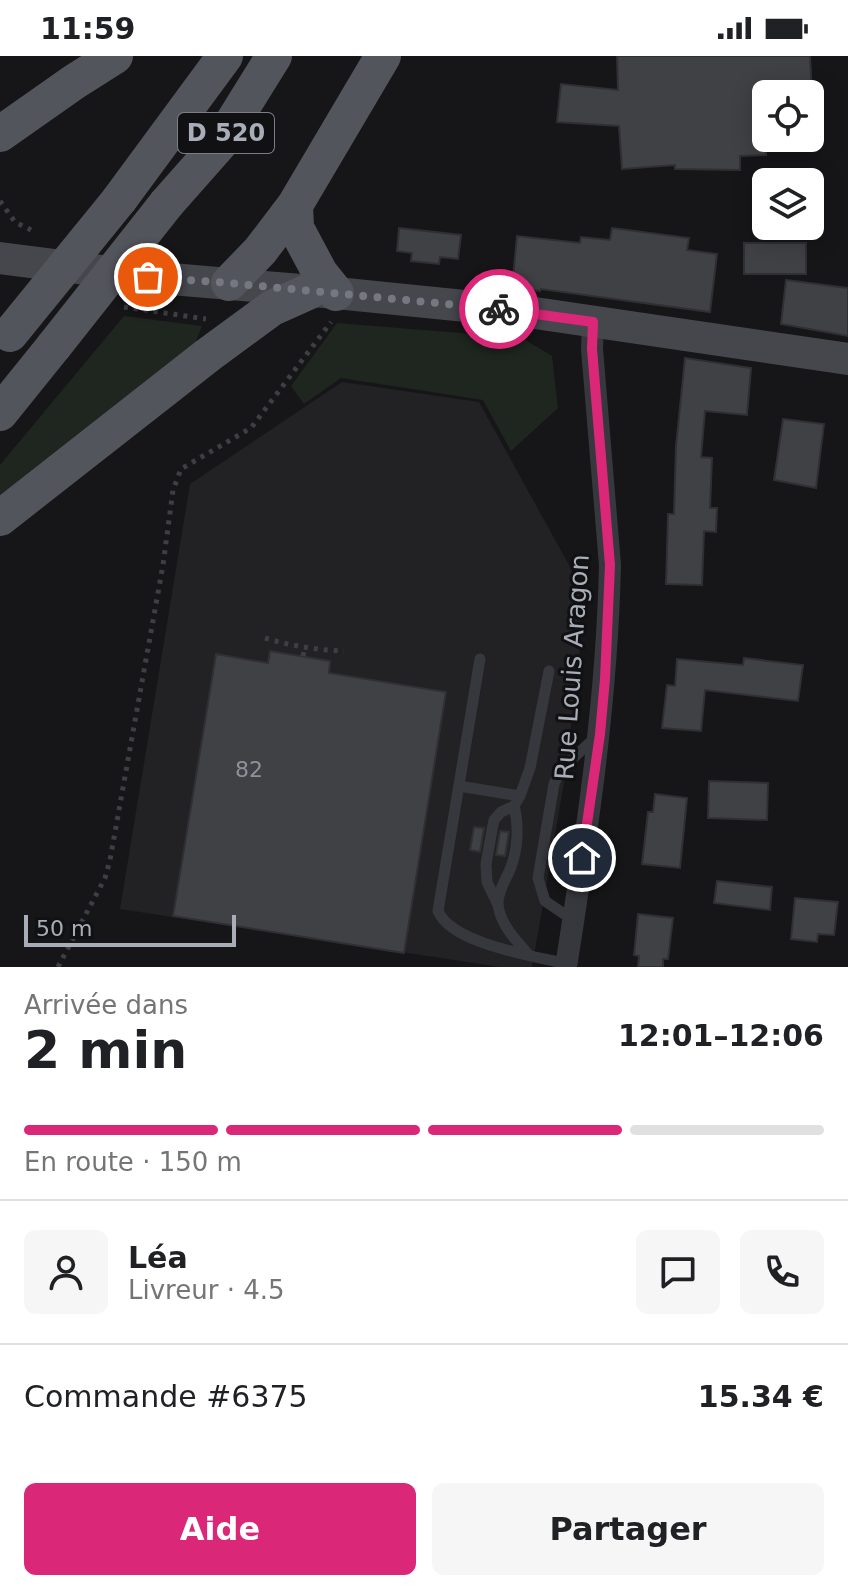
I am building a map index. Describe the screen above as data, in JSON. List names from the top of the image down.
{
  "streets": {
    "main road": ["D 520"],
    "street": ["Rue Louis Aragon"]
  },
  "house_numbers": ["82"],
  "scale_bar": "50 m",
  "page": {
    "status": "11:59",
    "scale": "50 m",
    "heading": ["2 min", "Arrivée dans", "12:01–12:06"],
    "panel": [
      "Léa",
      "Livreur · 4.5",
      "Commande #6375",
      "15.34 €"
    ],
    "bar": "En route · 150 m",
    "buttons": ["Aide", "Partager"]
  }
}
